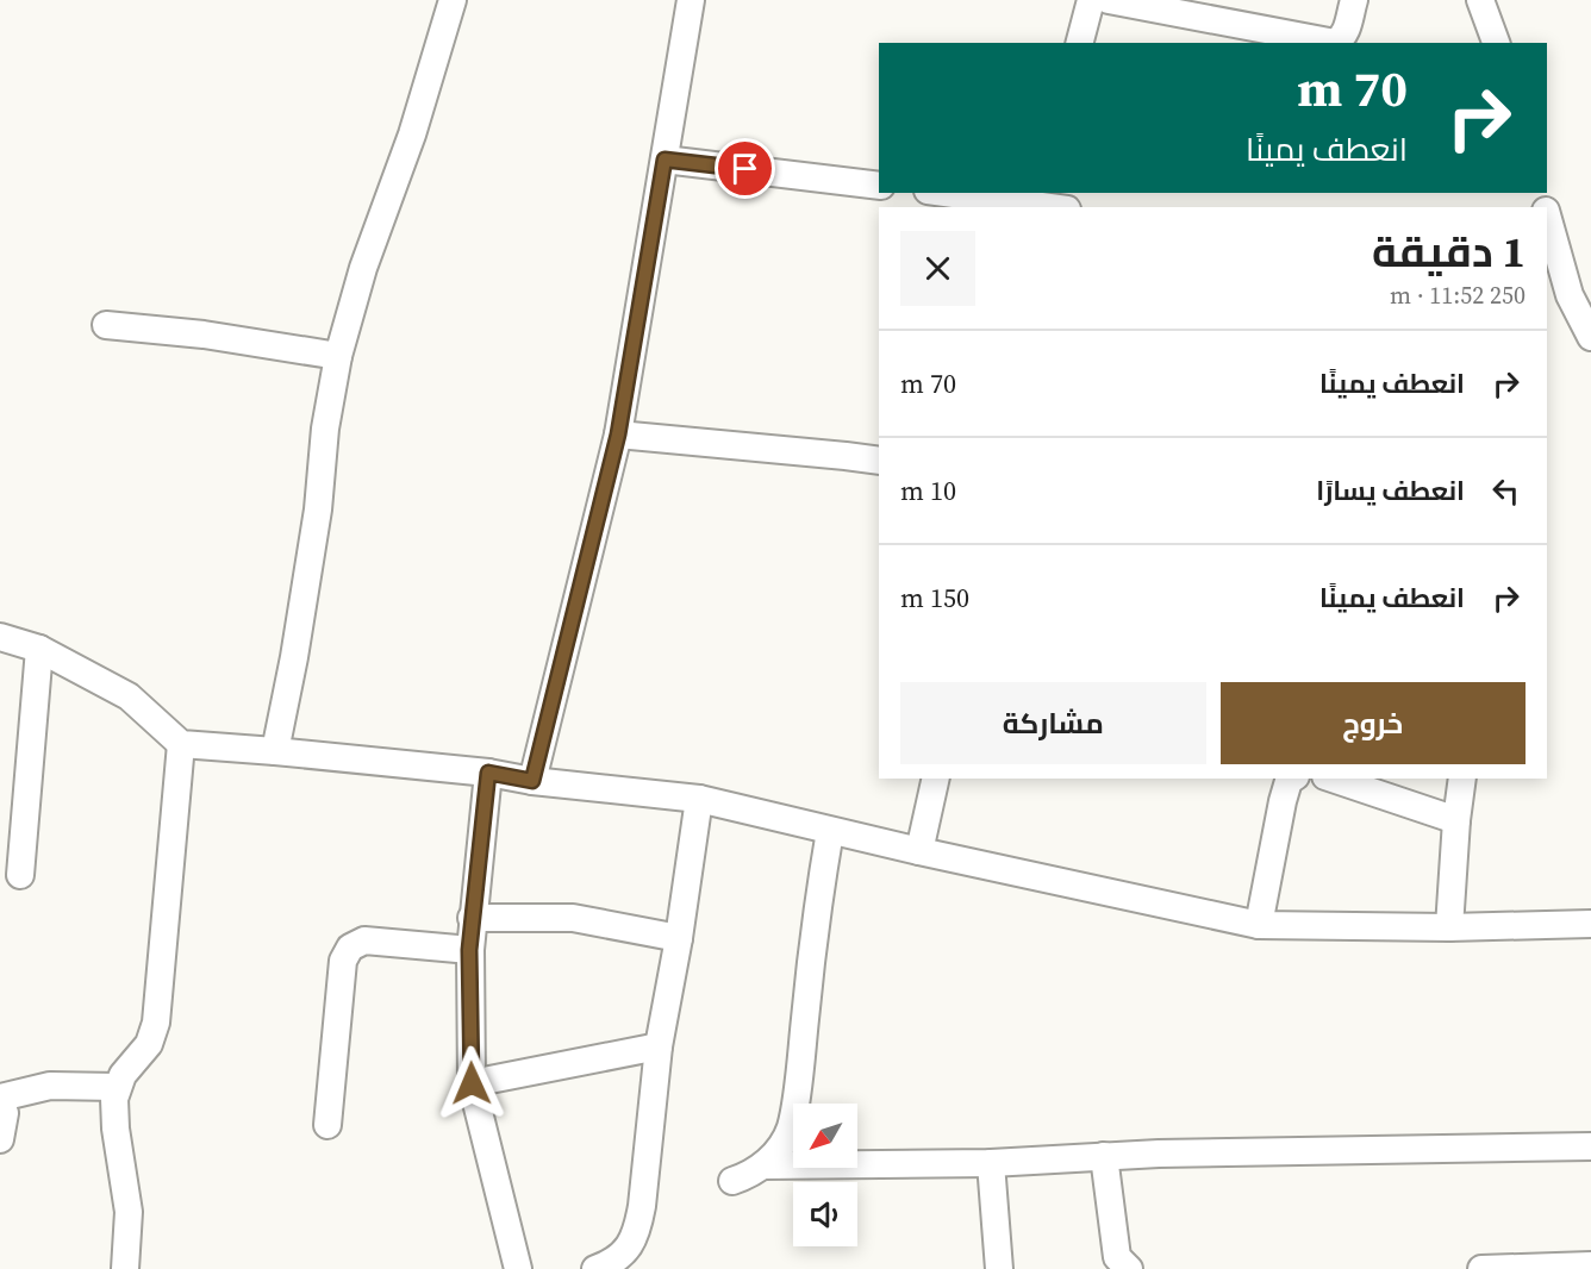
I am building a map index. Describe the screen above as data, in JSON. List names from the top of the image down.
{
  "north": "bottom left",
  "page": {
    "turn": ["70 m", "انعطف يمينًا"],
    "heading": ["1 دقيقة", "250 m · 11:52"],
    "list": [
      {
        "name": "انعطف يمينًا",
        "value": "70 m"
      },
      {
        "name": "انعطف يسارًا",
        "value": "10 m"
      },
      {
        "name": "انعطف يمينًا",
        "value": "150 m"
      }
    ],
    "buttons": ["خروج", "مشاركة"]
  }
}
